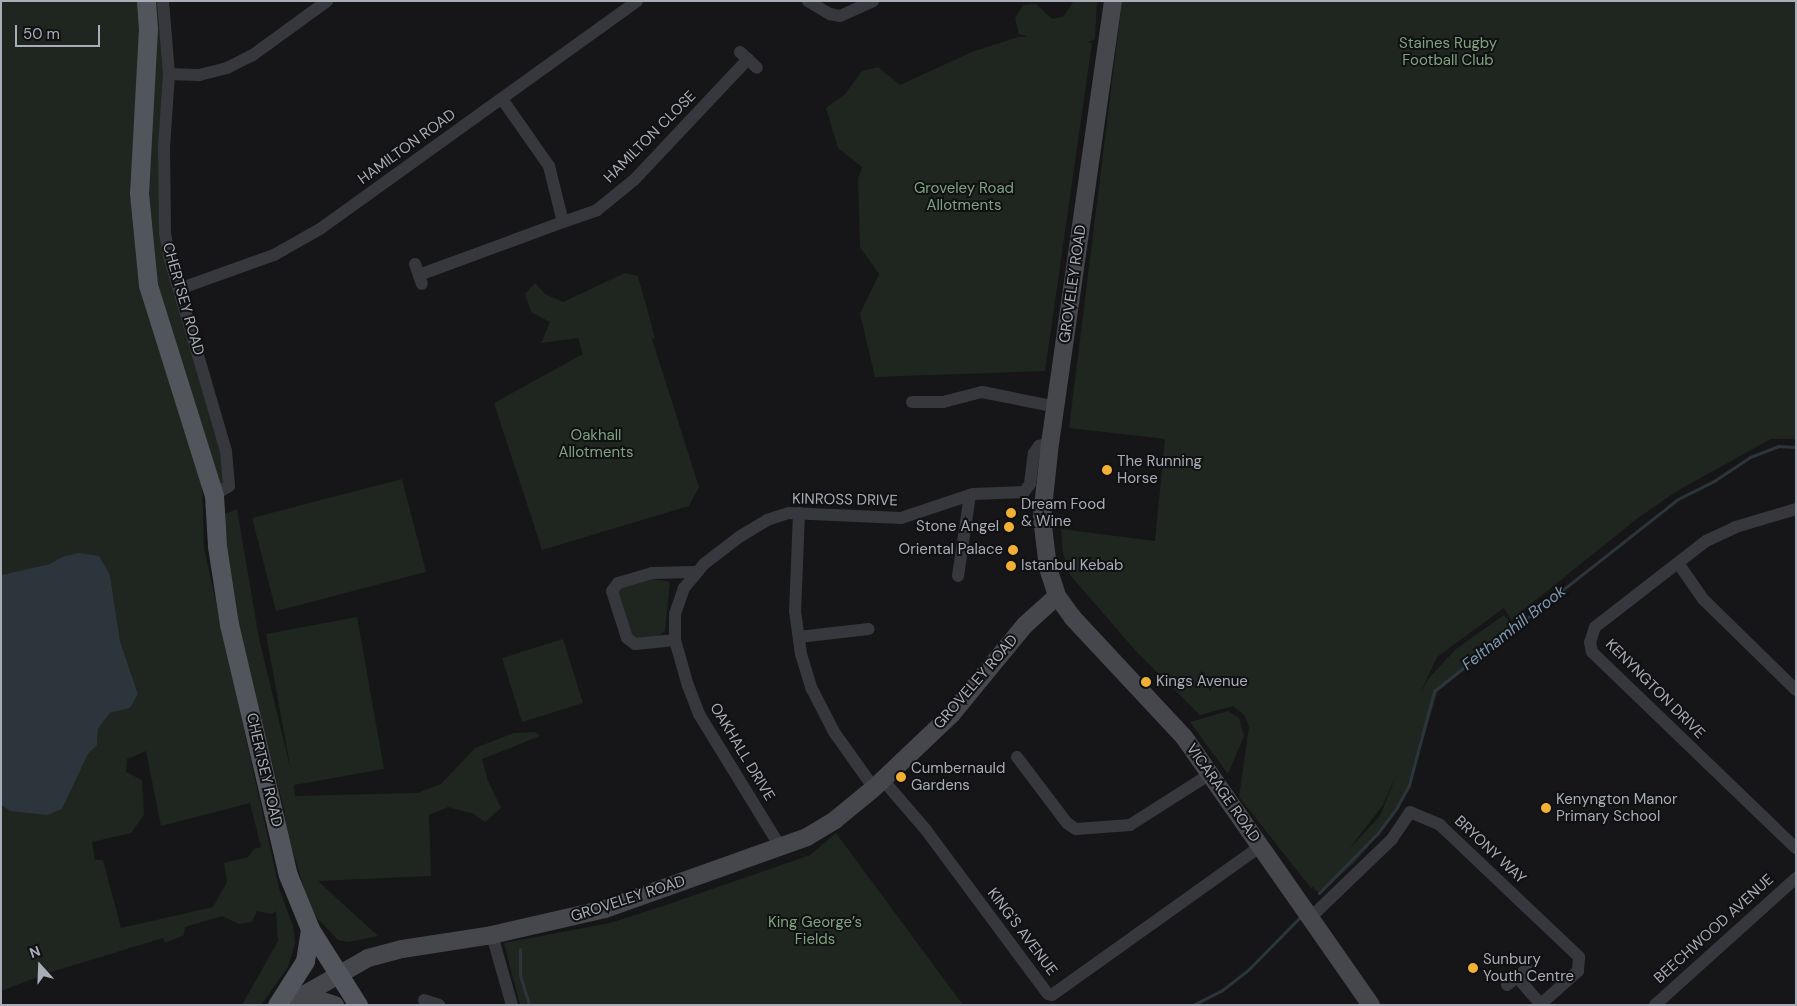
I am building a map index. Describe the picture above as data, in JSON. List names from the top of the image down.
{
  "streets": {
    "main road": ["CHERTSEY ROAD"],
    "street": [
      "HAMILTON CLOSE",
      "HAMILTON ROAD",
      "GROVELEY ROAD",
      "KINROSS DRIVE",
      "KENYNGTON DRIVE",
      "OAKHALL DRIVE",
      "VICARAGE ROAD",
      "BRYONY WAY",
      "BEECHWOOD AVENUE",
      "KING'S AVENUE"
    ]
  },
  "crossings": [
    ["HAMILTON ROAD", "CHERTSEY ROAD"],
    ["GROVELEY ROAD", "CHERTSEY ROAD"],
    ["GROVELEY ROAD", "KINROSS DRIVE"],
    ["GROVELEY ROAD", "OAKHALL DRIVE"],
    ["GROVELEY ROAD", "VICARAGE ROAD"],
    ["GROVELEY ROAD", "KING'S AVENUE"],
    ["KINROSS DRIVE", "OAKHALL DRIVE"],
    ["VICARAGE ROAD", "BRYONY WAY"],
    ["VICARAGE ROAD", "KING'S AVENUE"]
  ],
  "water": ["Felthamhill Brook"],
  "parks": [
    "Staines Rugby Football Club",
    "Groveley Road Allotments",
    "Oakhall Allotments",
    "King George’s Fields"
  ],
  "places": [
    "The Running Horse",
    "Dream Food & Wine",
    "Stone Angel",
    "Oriental Palace",
    "Istanbul Kebab",
    "Kings Avenue",
    "Cumbernauld Gardens",
    "Kenyngton Manor Primary School",
    "Sunbury Youth Centre"
  ],
  "scale_bar": "50 m",
  "north": "top"
}
